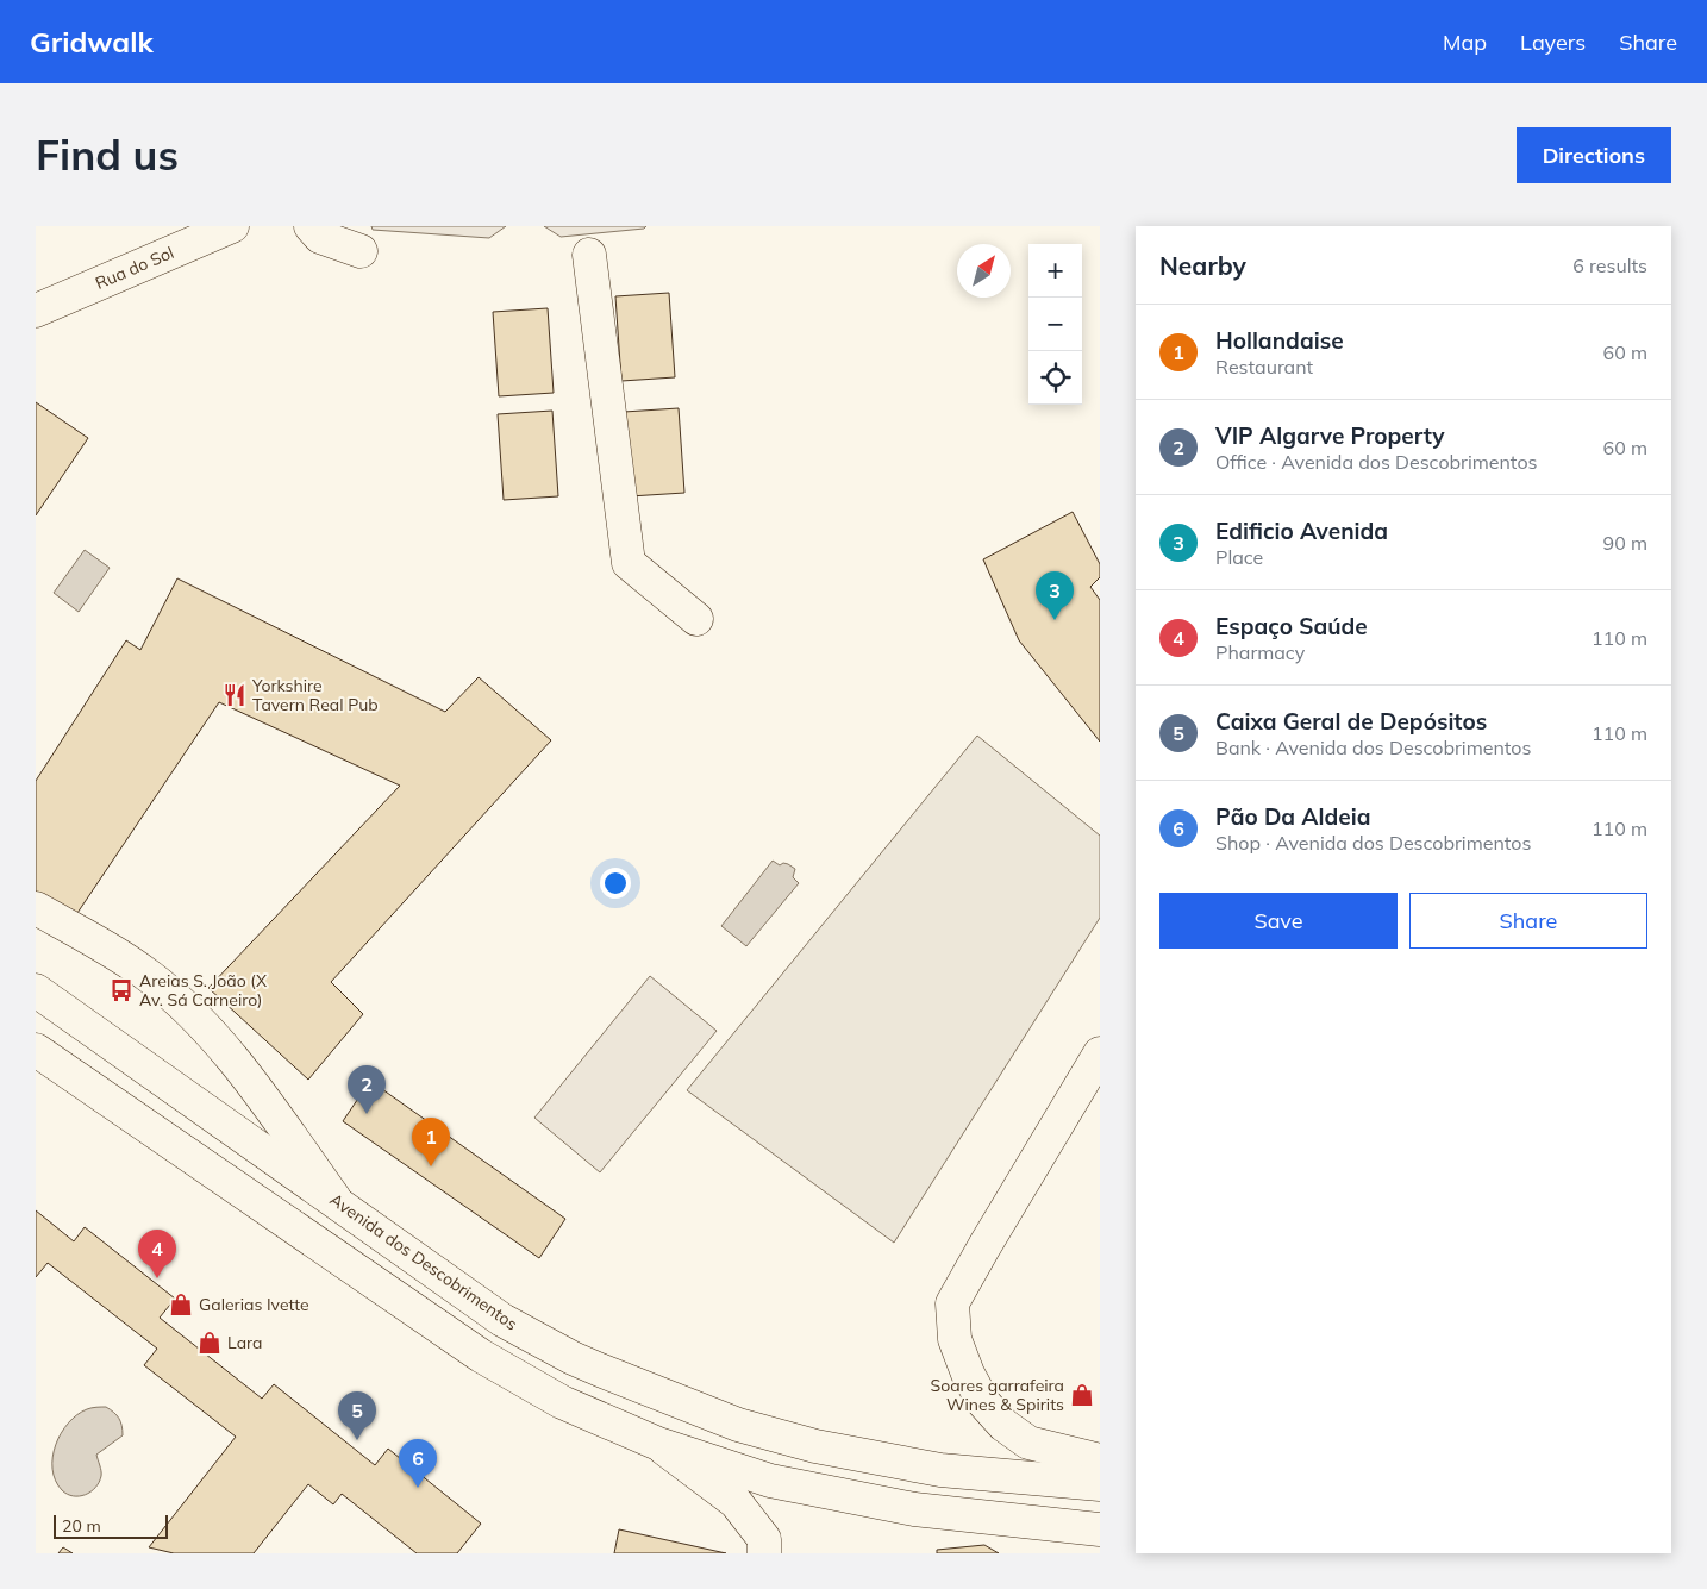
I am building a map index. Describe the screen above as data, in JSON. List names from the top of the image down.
{
  "streets": {
    "main road": ["Rua do Sol", "Avenida dos Descobrimentos"]
  },
  "places": {
    "restaurant": ["Yorkshire Tavern Real Pub"],
    "bus stop": ["Areias S. João (X Av. Sá Carneiro)"],
    "shop": ["Galerias Ivette", "Lara", "Soares garrafeira Wines & Spirits"]
  },
  "scale_bar": "20 m",
  "north": "top right",
  "page": {
    "header": "Gridwalk",
    "nav": ["Map", "Layers", "Share"],
    "buttons": [
      "Directions",
      ["Save", "Share"]
    ],
    "title": "Find us",
    "heading": ["Nearby", "6 results"],
    "map_buttons": ["+", "−"],
    "list": [
      {
        "mark": "1",
        "name": "Hollandaise",
        "note": "Restaurant",
        "value": "60 m"
      },
      {
        "mark": "2",
        "name": "VIP Algarve Property",
        "note": "Office · Avenida dos Descobrimentos",
        "value": "60 m"
      },
      {
        "mark": "3",
        "name": "Edificio Avenida",
        "note": "Place",
        "value": "90 m"
      },
      {
        "mark": "4",
        "name": "Espaço Saúde",
        "note": "Pharmacy",
        "value": "110 m"
      },
      {
        "mark": "5",
        "name": "Caixa Geral de Depósitos",
        "note": "Bank · Avenida dos Descobrimentos",
        "value": "110 m"
      },
      {
        "mark": "6",
        "name": "Pão Da Aldeia",
        "note": "Shop · Avenida dos Descobrimentos",
        "value": "110 m"
      }
    ],
    "pins": [
      "3",
      "2",
      "1",
      "4",
      "5",
      "6"
    ],
    "scale": "20 m"
  }
}
